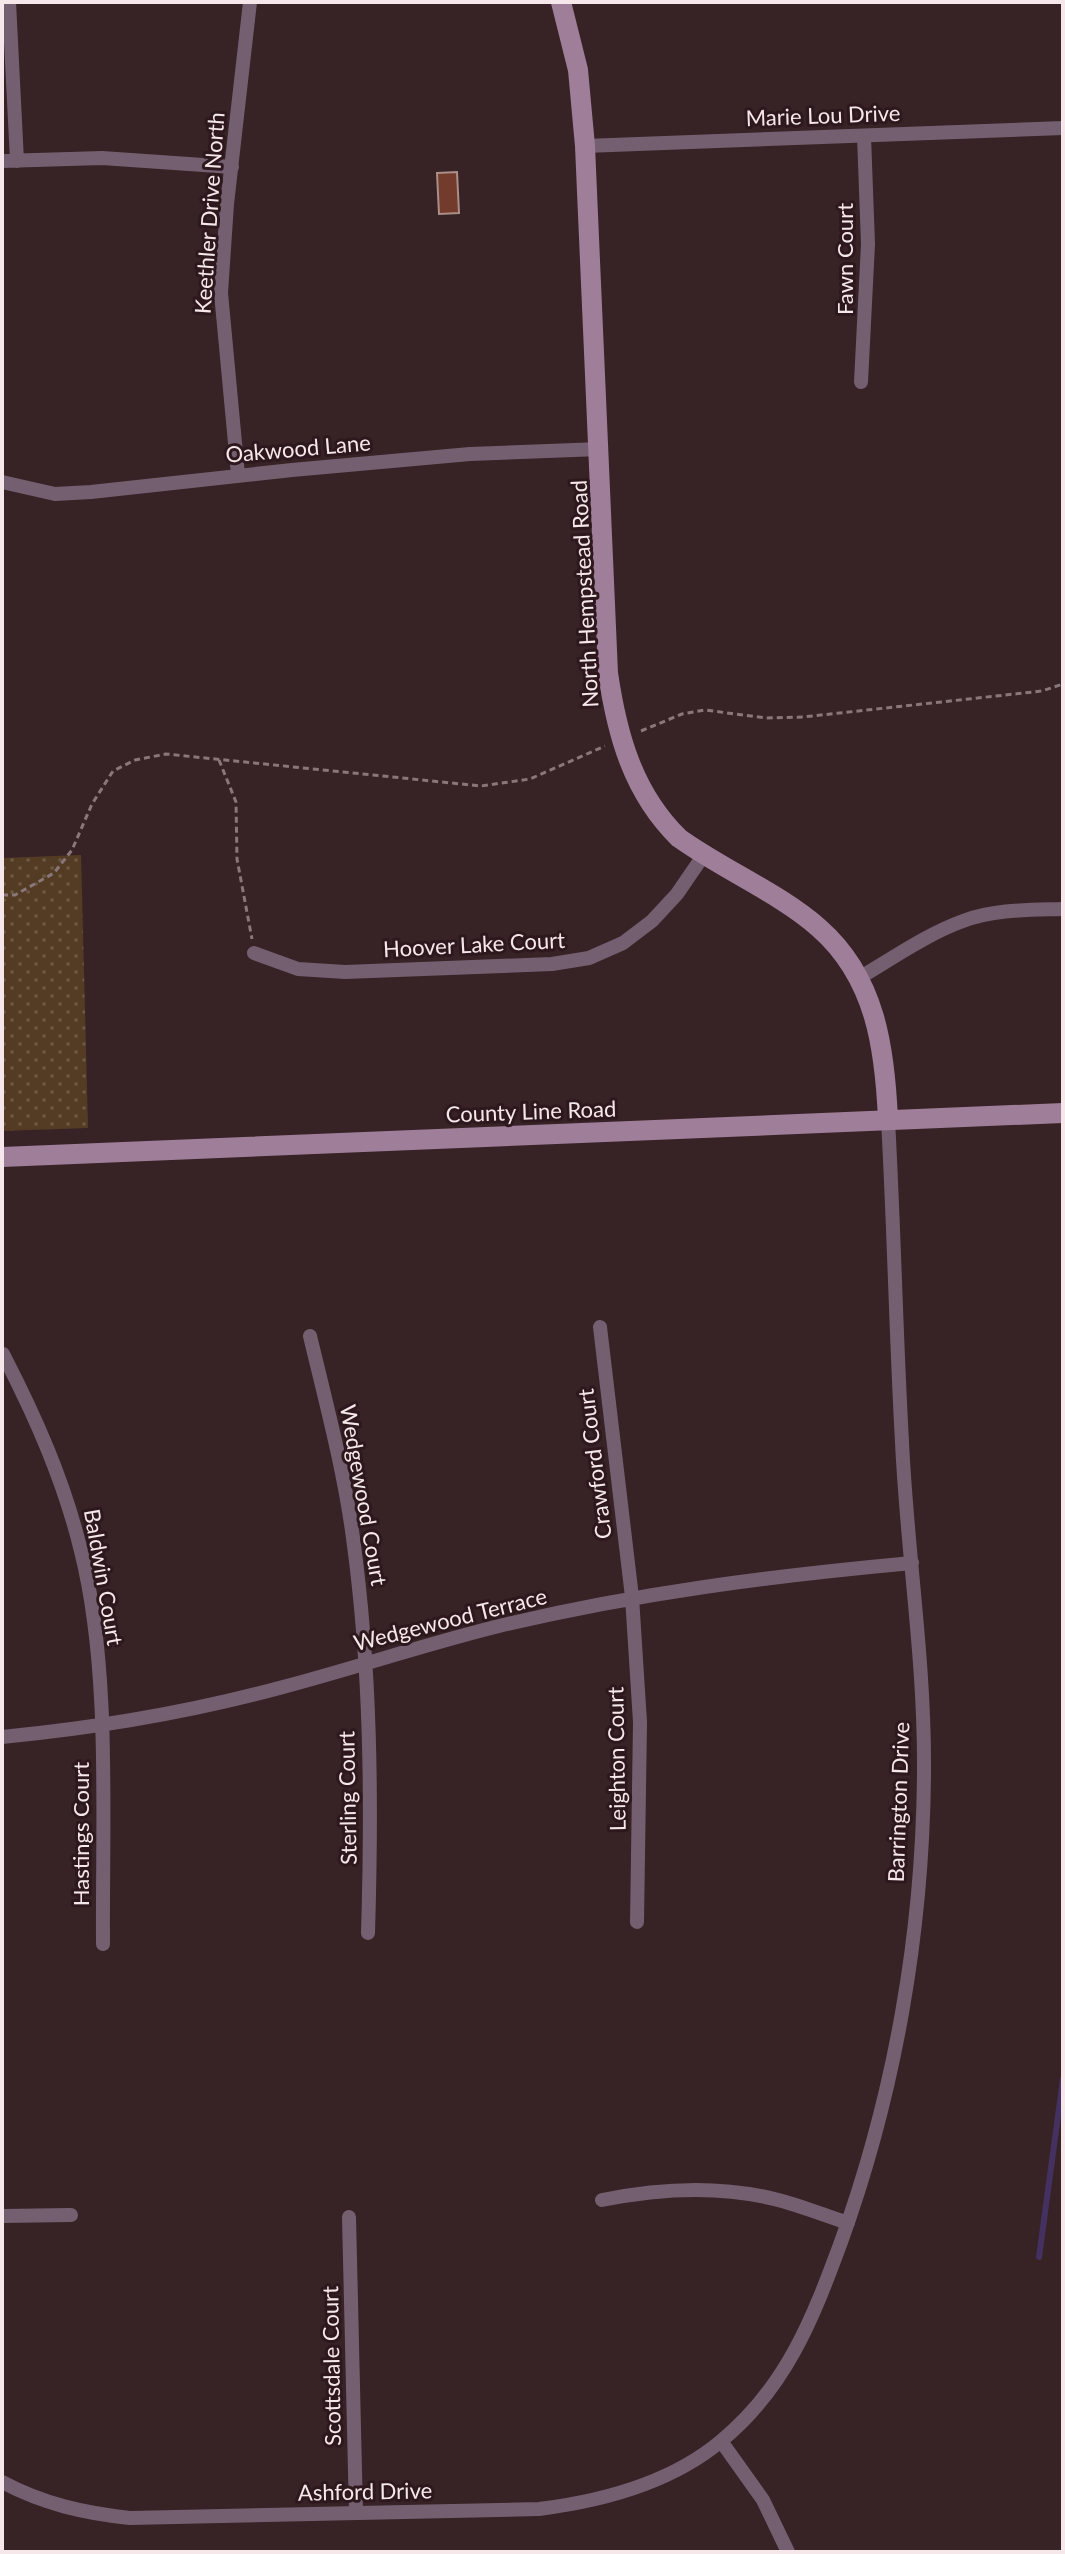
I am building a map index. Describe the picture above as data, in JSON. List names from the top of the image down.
{
  "streets": {
    "street": [
      "Marie Lou Drive",
      "Keethler Drive North",
      "Fawn Court",
      "Oakwood Lane",
      "North Hempstead Road",
      "Hoover Lake Court",
      "County Line Road",
      "Crawford Court",
      "Wedgewood Court",
      "Baldwin Court",
      "Wedgewood Terrace",
      "Leighton Court",
      "Sterling Court",
      "Barrington Drive",
      "Hastings Court",
      "Scottsdale Court",
      "Ashford Drive"
    ]
  },
  "crossings": [
    ["Marie Lou Drive", "Fawn Court"],
    ["Marie Lou Drive", "North Hempstead Road"],
    ["Keethler Drive North", "Oakwood Lane"],
    ["Oakwood Lane", "North Hempstead Road"],
    ["North Hempstead Road", "Hoover Lake Court"],
    ["North Hempstead Road", "County Line Road"],
    ["North Hempstead Road", "Barrington Drive"],
    ["County Line Road", "Barrington Drive"],
    ["Crawford Court", "Wedgewood Terrace"],
    ["Crawford Court", "Leighton Court"],
    ["Wedgewood Court", "Wedgewood Terrace"],
    ["Wedgewood Court", "Sterling Court"],
    ["Baldwin Court", "Wedgewood Terrace"],
    ["Baldwin Court", "Hastings Court"],
    ["Wedgewood Terrace", "Leighton Court"],
    ["Wedgewood Terrace", "Sterling Court"],
    ["Wedgewood Terrace", "Barrington Drive"],
    ["Wedgewood Terrace", "Hastings Court"],
    ["Barrington Drive", "Ashford Drive"],
    ["Scottsdale Court", "Ashford Drive"]
  ]
}
